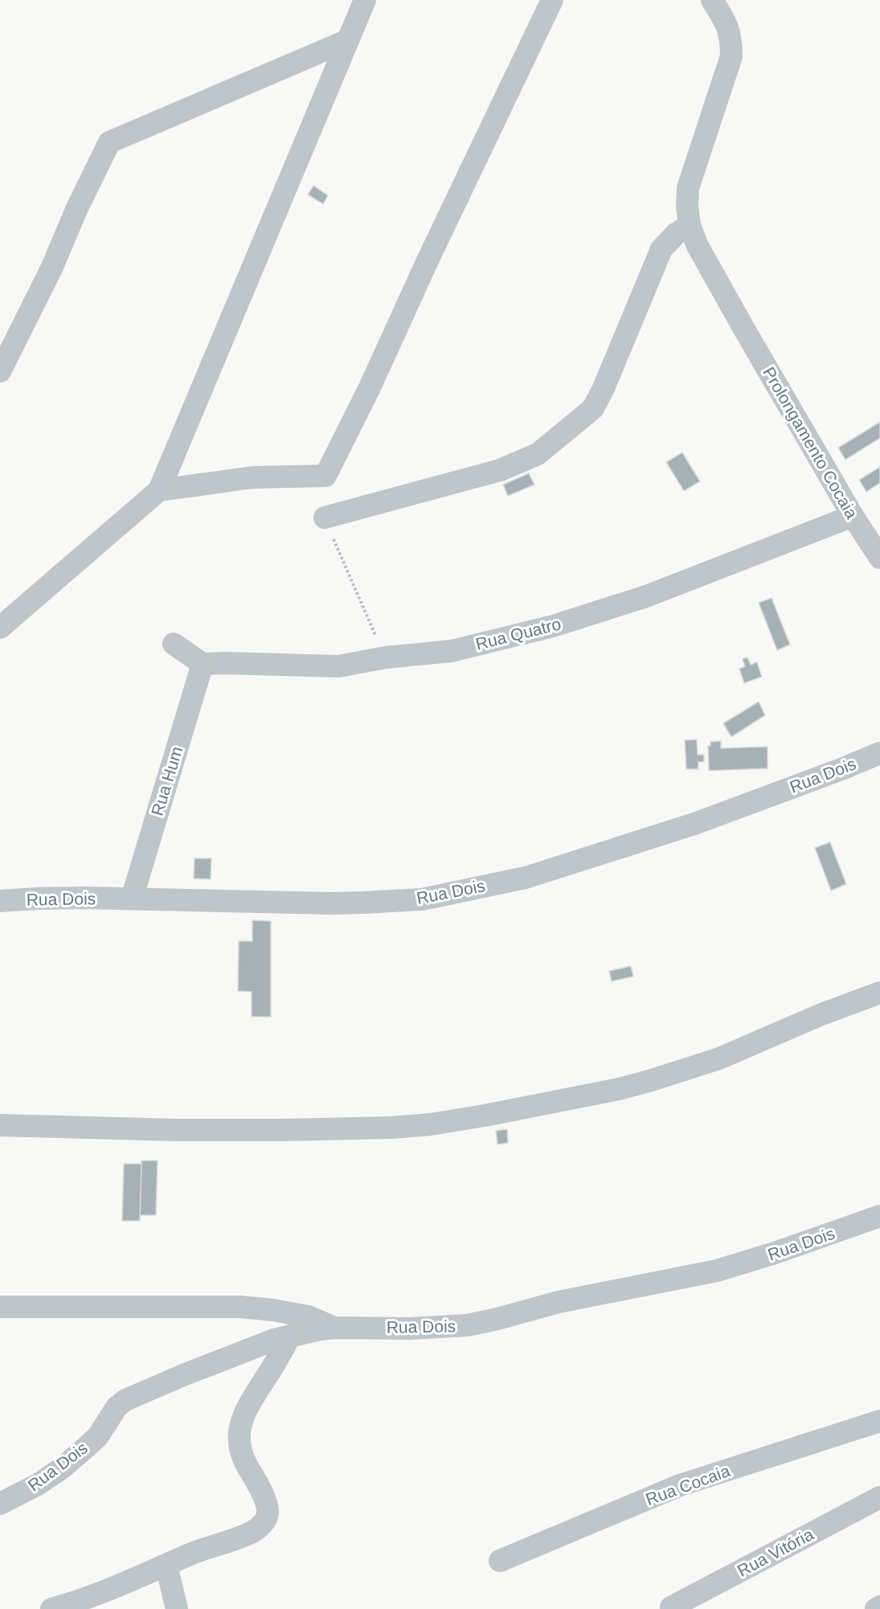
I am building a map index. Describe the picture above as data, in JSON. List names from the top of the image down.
{
  "streets": {
    "street": [
      "Prolongamento Cocaia",
      "Rua Quatro",
      "Rua Dois",
      "Rua Hum",
      "Rua Cocaia",
      "Rua Vitória"
    ]
  },
  "crossings": [
    ["Prolongamento Cocaia", "Rua Quatro"],
    ["Rua Quatro", "Rua Hum"],
    ["Rua Dois", "Rua Hum"]
  ]
}
